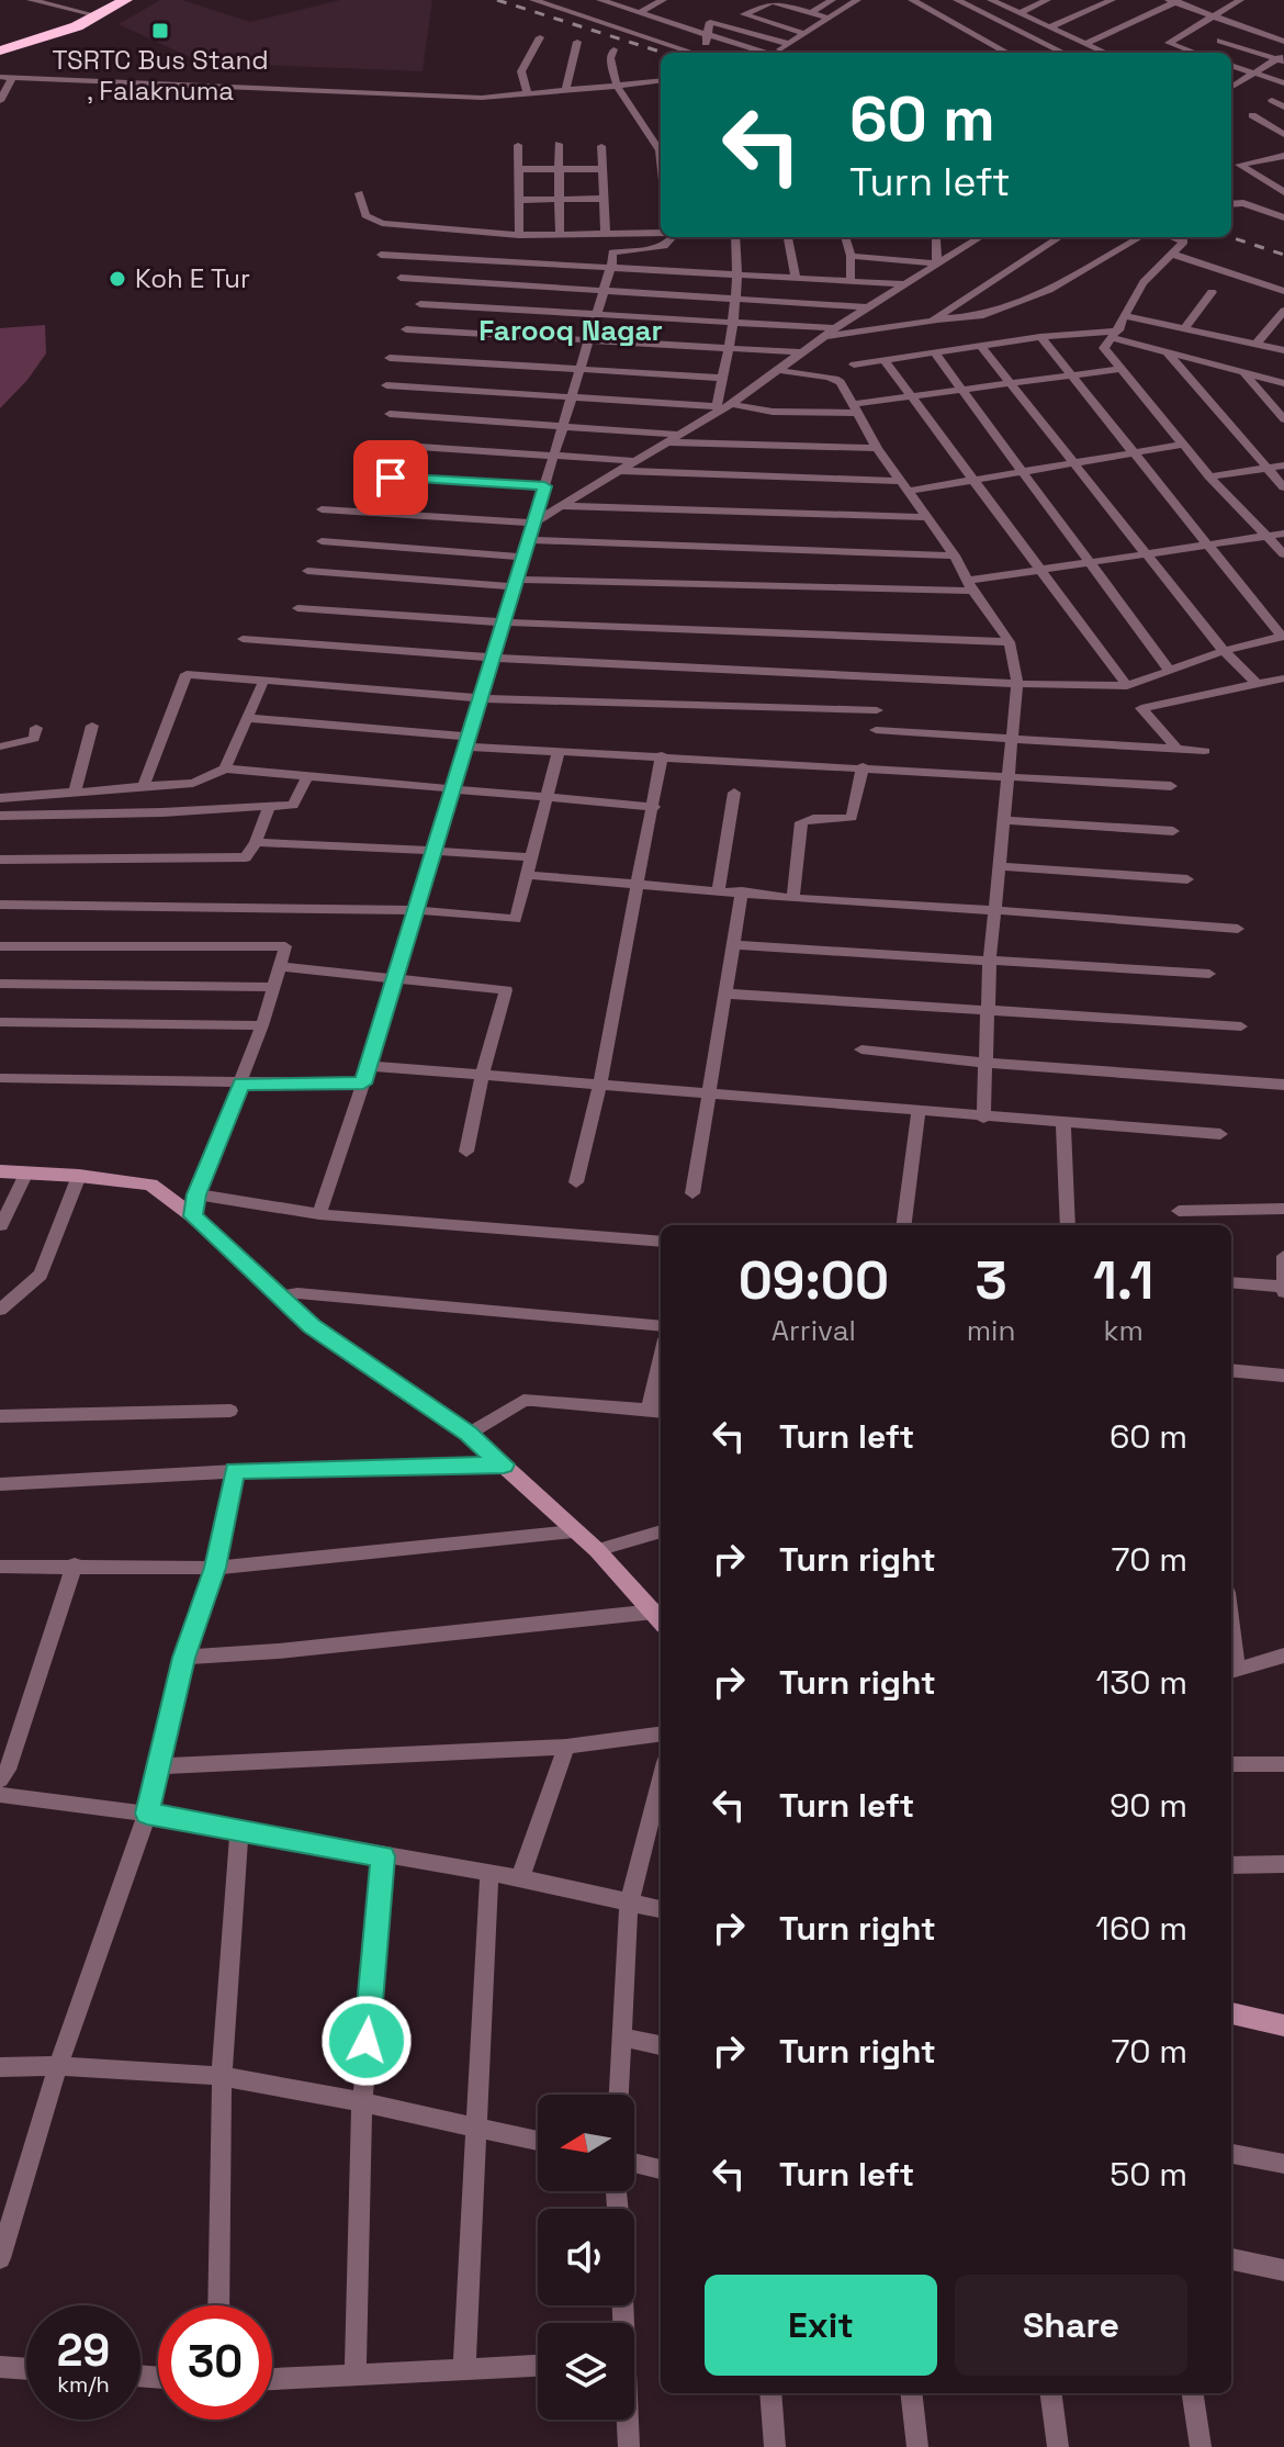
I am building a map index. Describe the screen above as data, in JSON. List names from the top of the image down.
{
  "districts": ["Farooq Nagar"],
  "places": {
    "transit": ["TSRTC Bus Stand , Falaknuma"],
    "other": ["Koh E Tur"]
  },
  "north": "left",
  "page": {
    "turn": ["60 m", "Turn left"],
    "eta": [
      "09:00",
      "Arrival",
      "3",
      "min",
      "1.1",
      "km"
    ],
    "list": [
      {
        "name": "Turn left",
        "value": "60 m"
      },
      {
        "name": "Turn right",
        "value": "70 m"
      },
      {
        "name": "Turn right",
        "value": "130 m"
      },
      {
        "name": "Turn left",
        "value": "90 m"
      },
      {
        "name": "Turn right",
        "value": "160 m"
      },
      {
        "name": "Turn right",
        "value": "70 m"
      },
      {
        "name": "Turn left",
        "value": "50 m"
      }
    ],
    "buttons": ["Exit", "Share"],
    "speed": "29 km/h",
    "limit": "30"
  }
}
